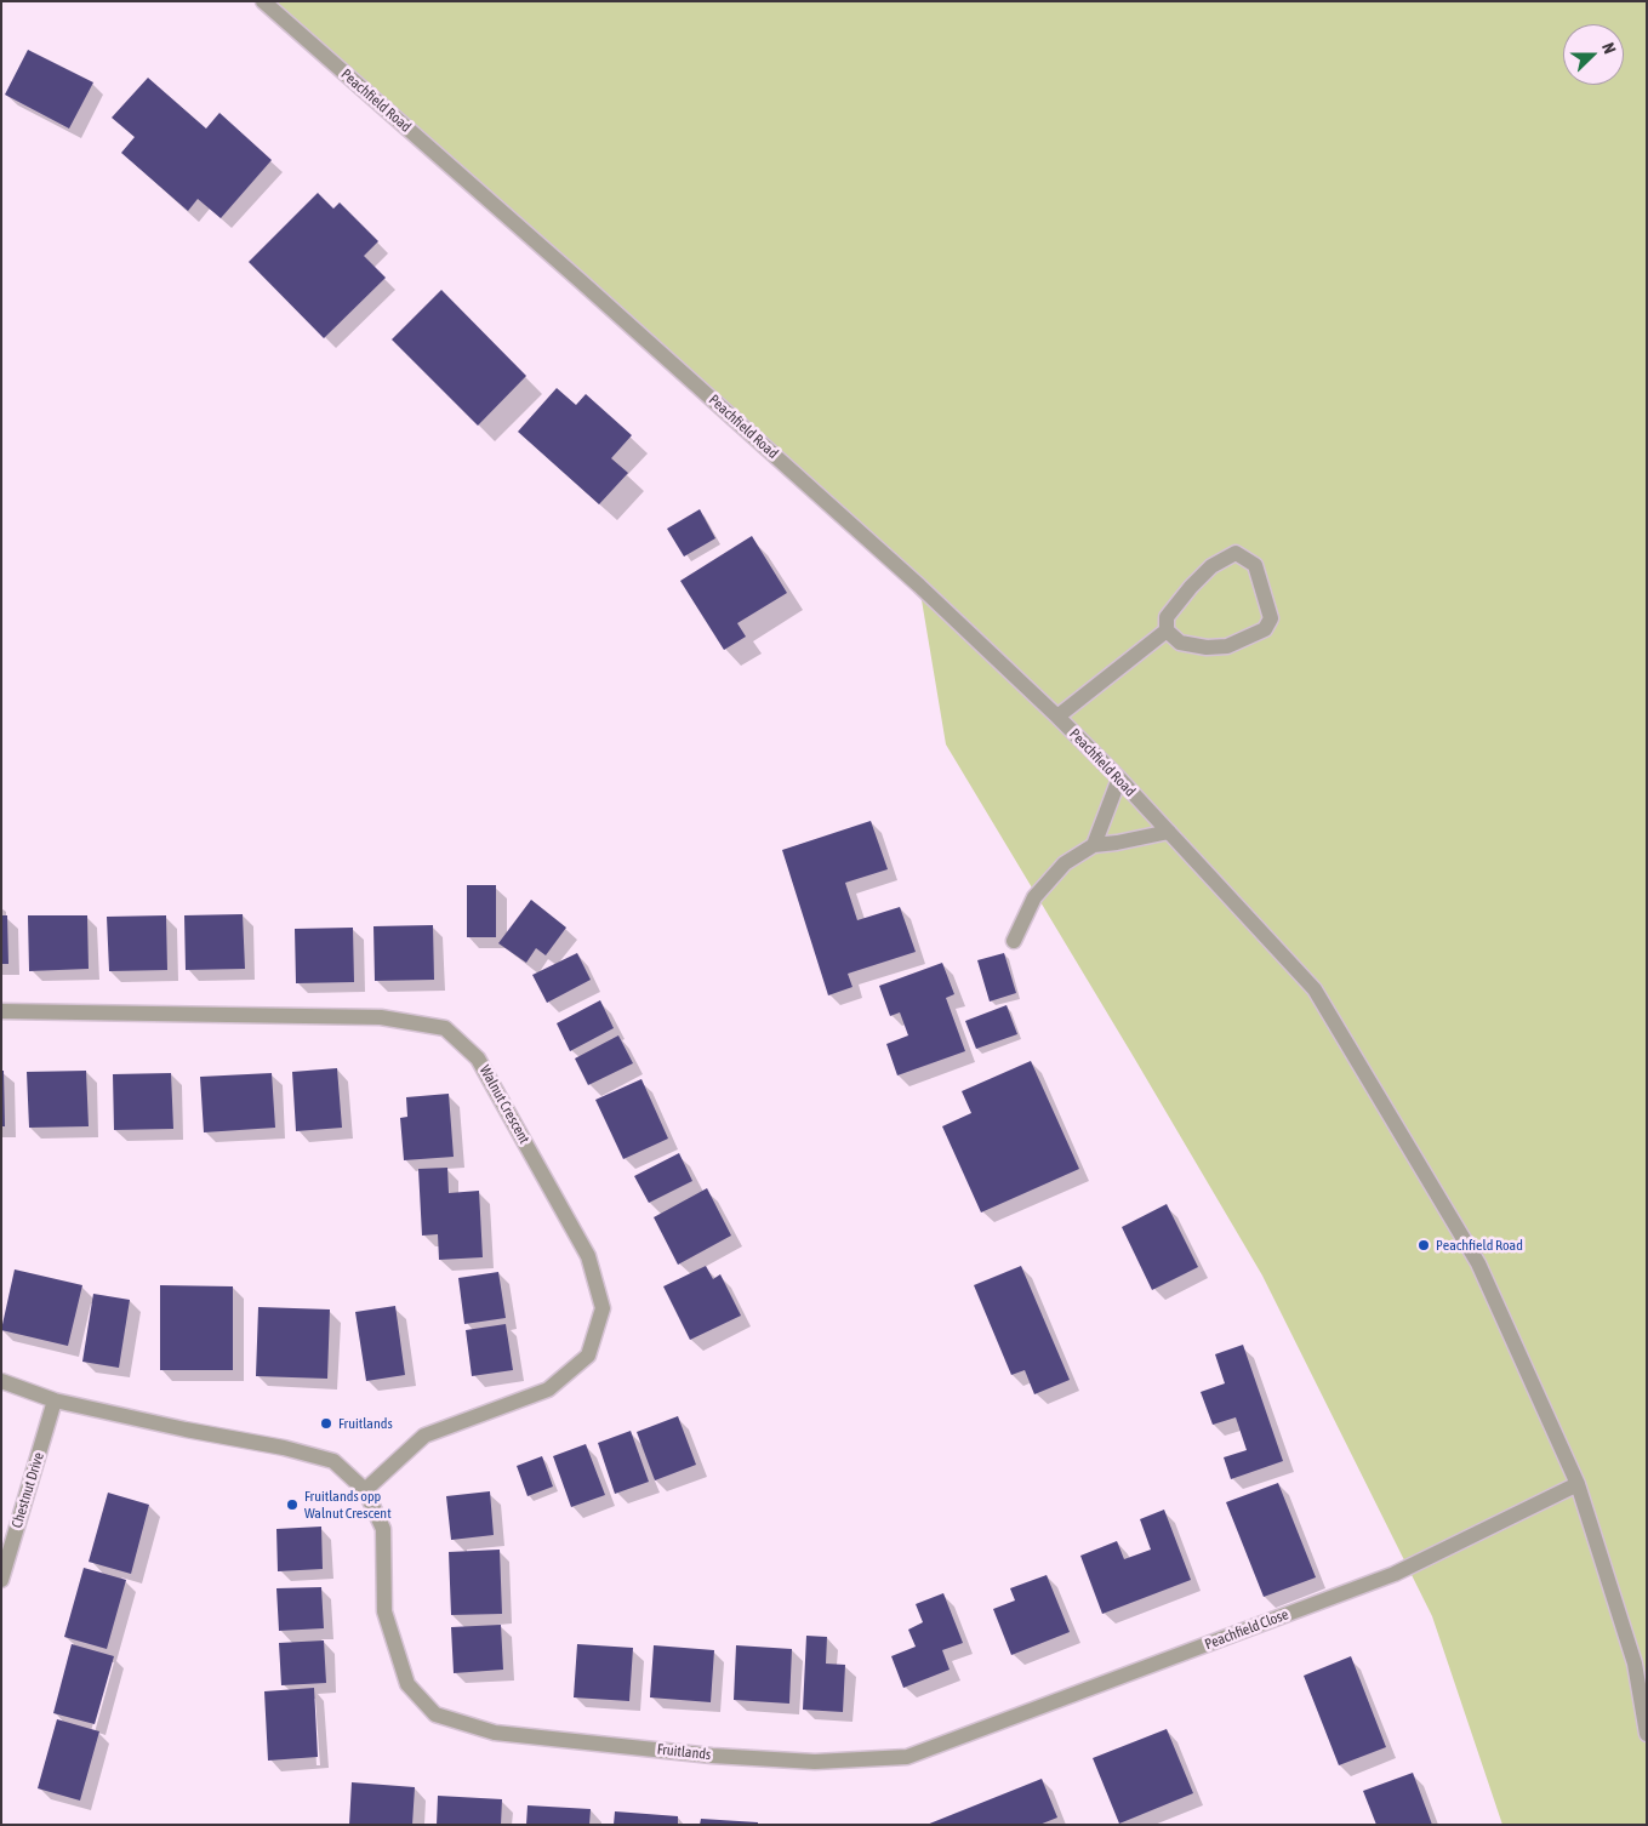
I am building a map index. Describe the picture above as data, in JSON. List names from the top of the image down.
{
  "streets": {
    "street": [
      "Peachfield Road",
      "Walnut Crescent",
      "Chestnut Drive",
      "Peachfield Close",
      "Fruitlands"
    ]
  },
  "crossings": [
    ["Peachfield Road", "Peachfield Close"],
    ["Walnut Crescent", "Fruitlands"],
    ["Chestnut Drive", "Fruitlands"],
    ["Peachfield Close", "Fruitlands"]
  ],
  "places": ["Peachfield Road", "Fruitlands", "Fruitlands opp Walnut Crescent"],
  "north": "right"
}
